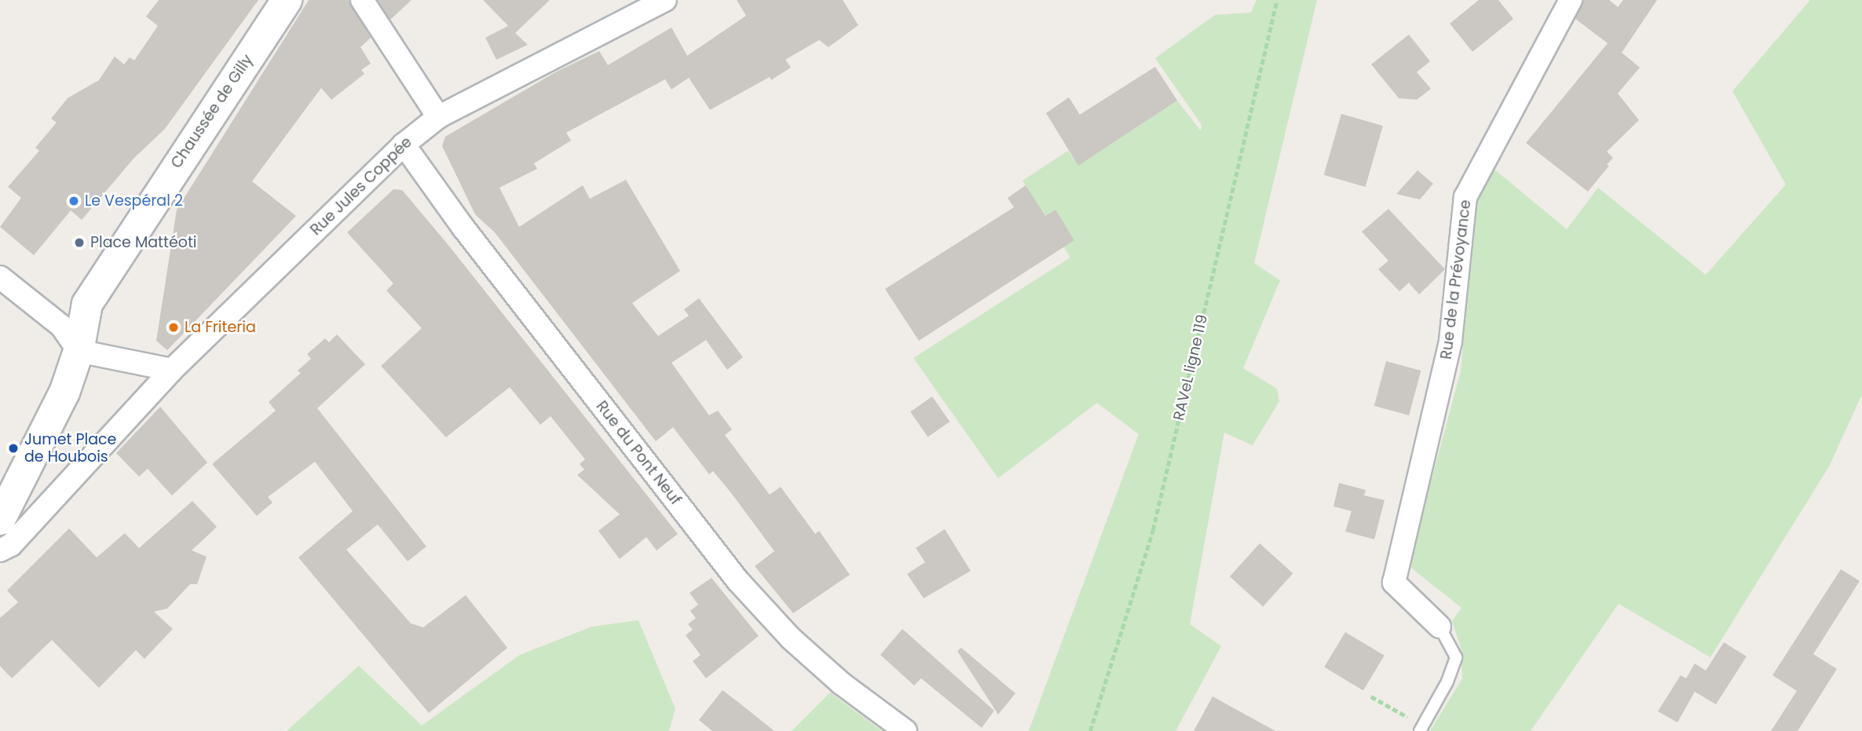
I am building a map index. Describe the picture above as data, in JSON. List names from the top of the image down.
{
  "streets": {
    "street": [
      "Chaussée de Gilly",
      "Rue Jules Coppée",
      "Rue de la Prévoyance",
      "Rue du Pont Neuf"
    ],
    "path": ["RAVeL ligne 119"]
  },
  "crossings": [
    ["Rue Jules Coppée", "Rue du Pont Neuf"]
  ],
  "places": [
    "Le Vespéral 2",
    "Place Mattéoti",
    "La Friteria",
    "Jumet Place de Houbois"
  ]
}
